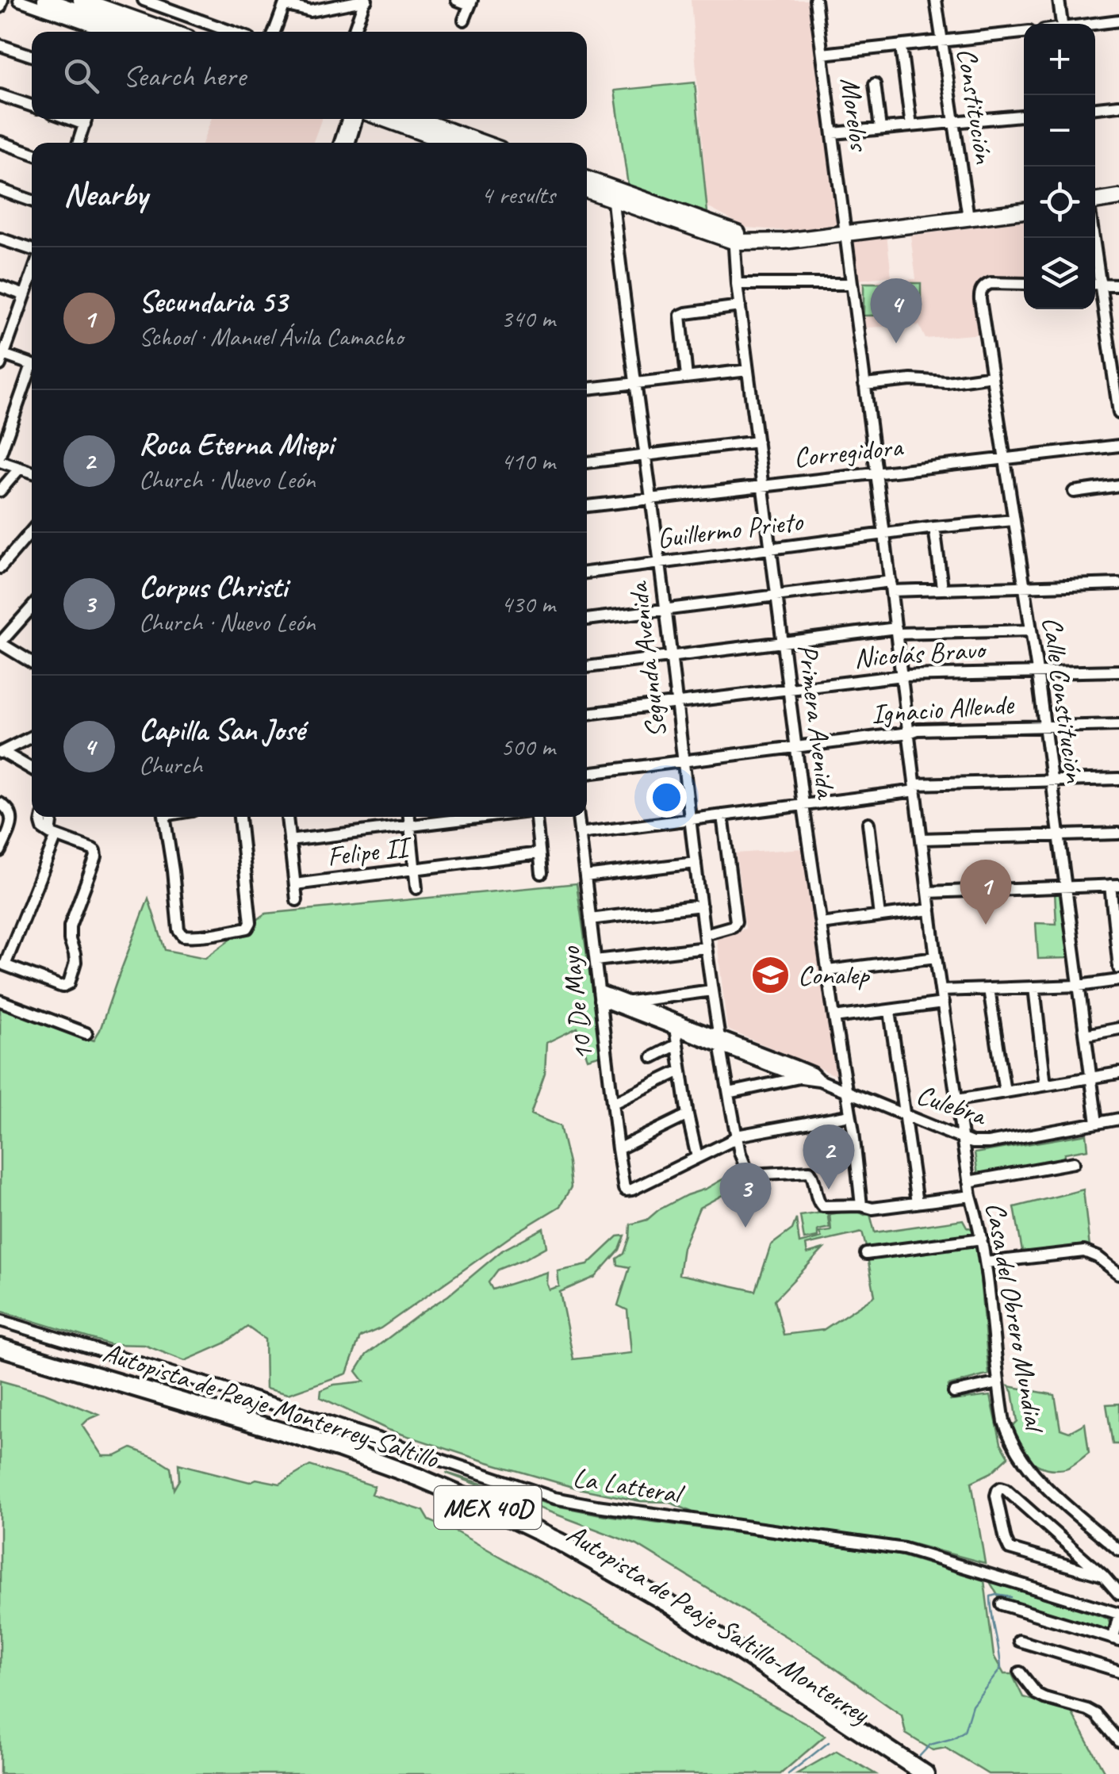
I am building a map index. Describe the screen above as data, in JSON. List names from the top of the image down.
{
  "streets": {
    "highway": ["Autopista de Peaje Monterrey-Saltillo", "MEX 40D", "Autopista de Peaje Saltillo-Monterrey"],
    "street": [
      "Constitución",
      "Morelos",
      "Corregidora",
      "Guillermo Prieto",
      "Nicolás Bravo",
      "Segunda Avenida",
      "Calle Constitución",
      "Ignacio Allende",
      "Primera Avenida",
      "Felipe II",
      "10 De Mayo",
      "Culebra",
      "Casa del Obrero Mundial",
      "La Latteral"
    ]
  },
  "crossings": [
    ["Morelos", "Corregidora"],
    ["Morelos", "Guillermo Prieto"],
    ["Morelos", "Nicolás Bravo"],
    ["Morelos", "Casa del Obrero Mundial"],
    ["Corregidora", "Segunda Avenida"],
    ["Corregidora", "Calle Constitución"],
    ["Corregidora", "Primera Avenida"],
    ["Guillermo Prieto", "Segunda Avenida"],
    ["Guillermo Prieto", "Primera Avenida"],
    ["Nicolás Bravo", "Segunda Avenida"],
    ["Nicolás Bravo", "Calle Constitución"],
    ["Nicolás Bravo", "Primera Avenida"],
    ["Nicolás Bravo", "Casa del Obrero Mundial"],
    ["Segunda Avenida", "Ignacio Allende"],
    ["Segunda Avenida", "Primera Avenida"],
    ["Segunda Avenida", "Culebra"],
    ["Calle Constitución", "Ignacio Allende"],
    ["Calle Constitución", "Culebra"],
    ["Ignacio Allende", "Primera Avenida"],
    ["Ignacio Allende", "Casa del Obrero Mundial"],
    ["Primera Avenida", "Culebra"],
    ["10 De Mayo", "Culebra"],
    ["Culebra", "Casa del Obrero Mundial"]
  ],
  "places": {
    "school or university": ["Conalep"]
  },
  "page": {
    "map_buttons": ["+", "−"],
    "search": "Search here",
    "heading": ["Nearby", "4 results"],
    "list": [
      {
        "mark": "1",
        "name": "Secundaria 53",
        "note": "School · Manuel Ávila Camacho",
        "value": "340 m"
      },
      {
        "mark": "2",
        "name": "Roca Eterna Miepi",
        "note": "Church · Nuevo León",
        "value": "410 m"
      },
      {
        "mark": "3",
        "name": "Corpus Christi",
        "note": "Church · Nuevo León",
        "value": "430 m"
      },
      {
        "mark": "4",
        "name": "Capilla San José",
        "note": "Church",
        "value": "500 m"
      }
    ],
    "pins": [
      "4",
      "1",
      "2",
      "3"
    ]
  }
}
